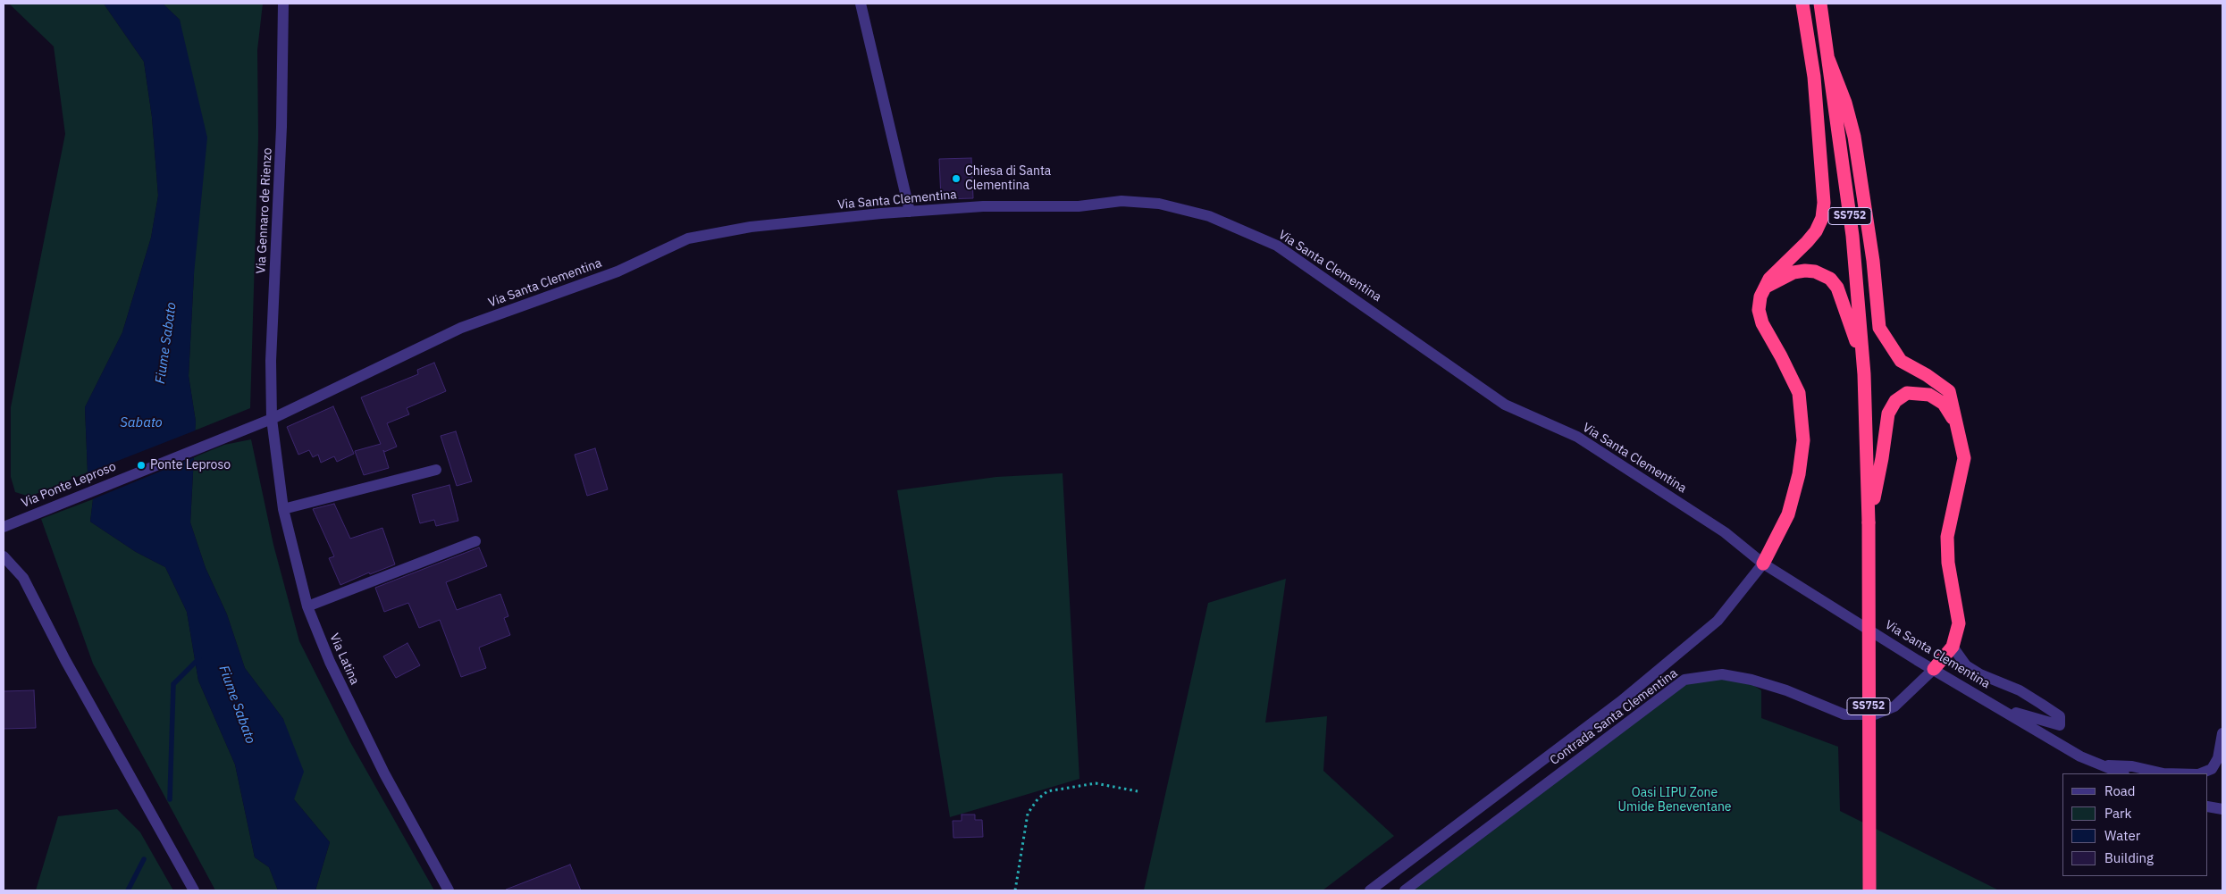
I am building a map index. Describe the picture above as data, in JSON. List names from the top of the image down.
{
  "streets": {
    "highway": ["SS752"],
    "street": [
      "Via Santa Clementina",
      "Via Gennaro de Rienzo",
      "Via Ponte Leproso",
      "Via Latina",
      "Contrada Santa Clementina"
    ]
  },
  "crossings": [
    ["Via Santa Clementina", "Via Gennaro de Rienzo"],
    ["Via Santa Clementina", "Via Ponte Leproso"],
    ["Via Santa Clementina", "Via Latina"],
    ["Via Santa Clementina", "Contrada Santa Clementina"],
    ["Via Gennaro de Rienzo", "Via Latina"]
  ],
  "water": ["Fiume Sabato", "Sabato"],
  "parks": ["Oasi LIPU Zone Umide Beneventane"],
  "places": ["Chiesa di Santa Clementina", "Ponte Leproso"],
  "legend": [
    "Road",
    "Park",
    "Water",
    "Building"
  ]
}
